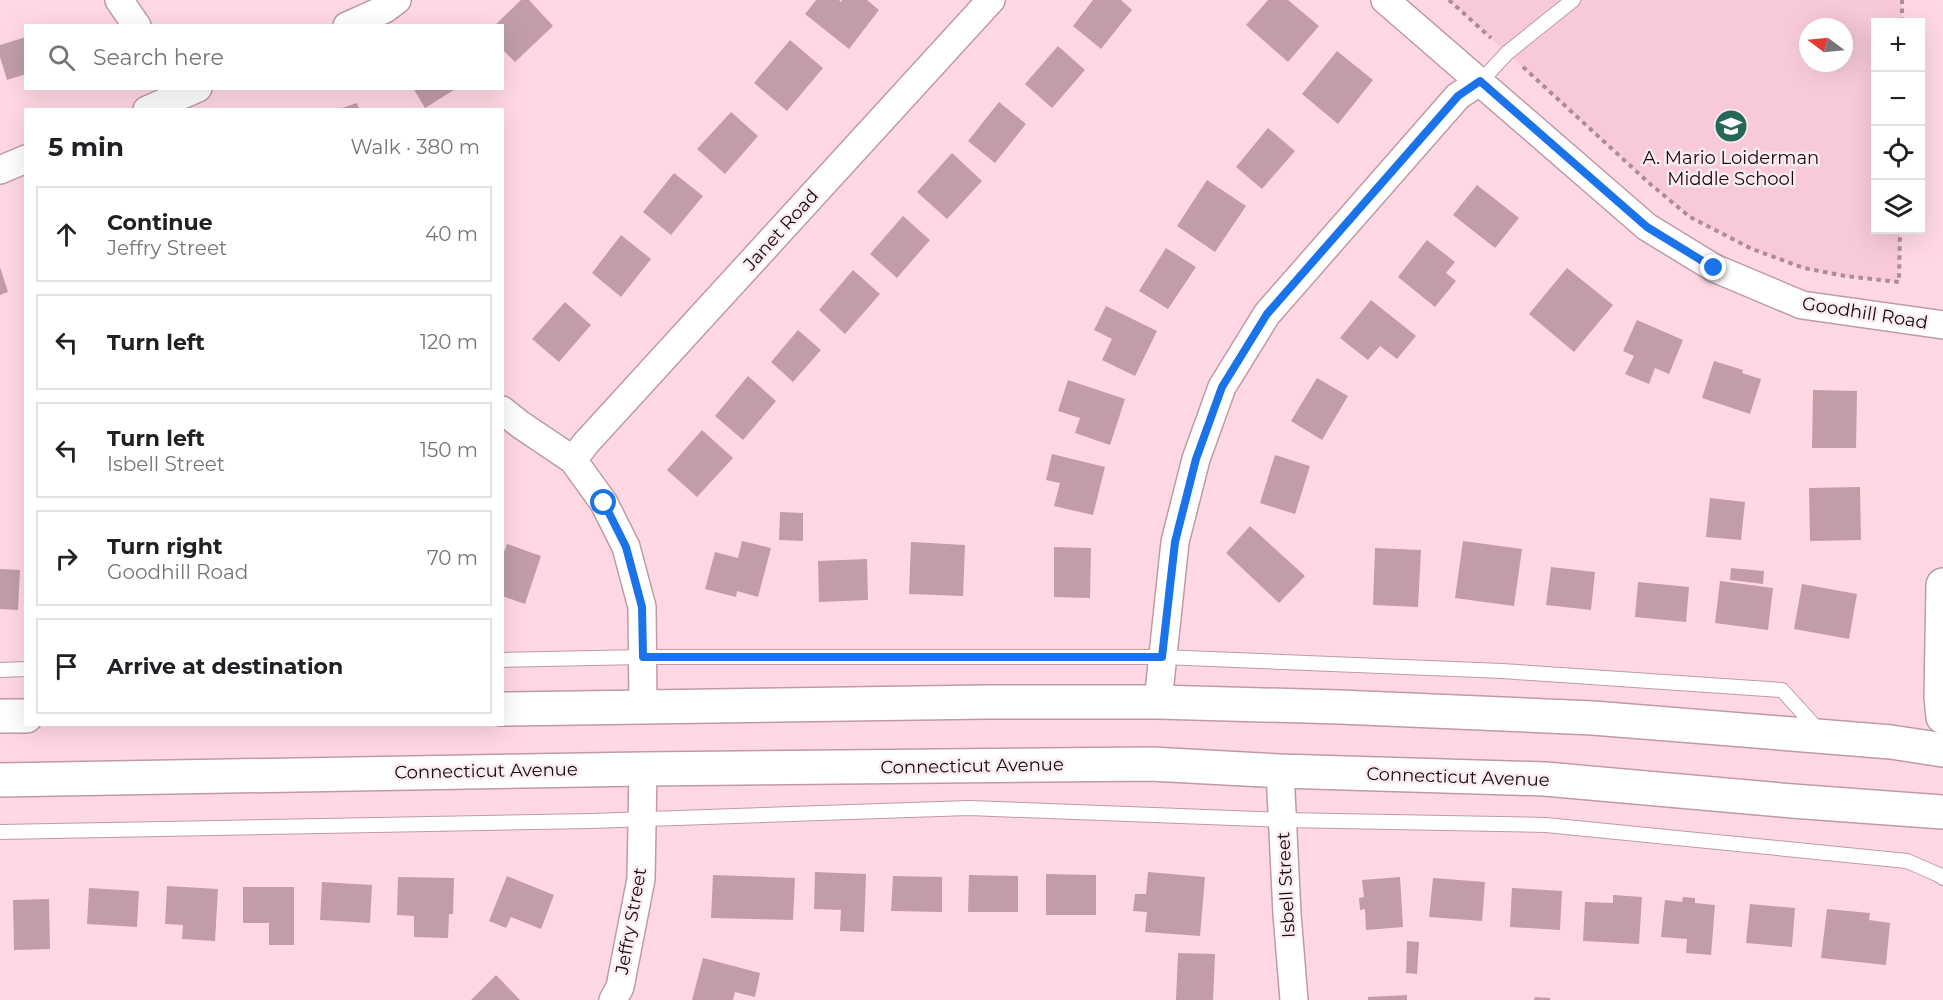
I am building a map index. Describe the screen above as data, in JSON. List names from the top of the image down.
{
  "streets": {
    "main road": ["Connecticut Avenue"],
    "street": [
      "Janet Road",
      "Goodhill Road",
      "Isbell Street",
      "Jeffry Street"
    ]
  },
  "crossings": [
    ["Connecticut Avenue", "Isbell Street"],
    ["Connecticut Avenue", "Jeffry Street"]
  ],
  "places": {
    "school or university": ["A. Mario Loiderman Middle School"]
  },
  "north": "left",
  "page": {
    "map_buttons": ["+", "−"],
    "search": "Search here",
    "heading": ["5 min", "Walk · 380 m"],
    "list": [
      ["Continue", "Jeffry Street", "40 m"],
      ["Turn left", "120 m"],
      ["Turn left", "Isbell Street", "150 m"],
      ["Turn right", "Goodhill Road", "70 m"],
      "Arrive at destination"
    ]
  }
}
